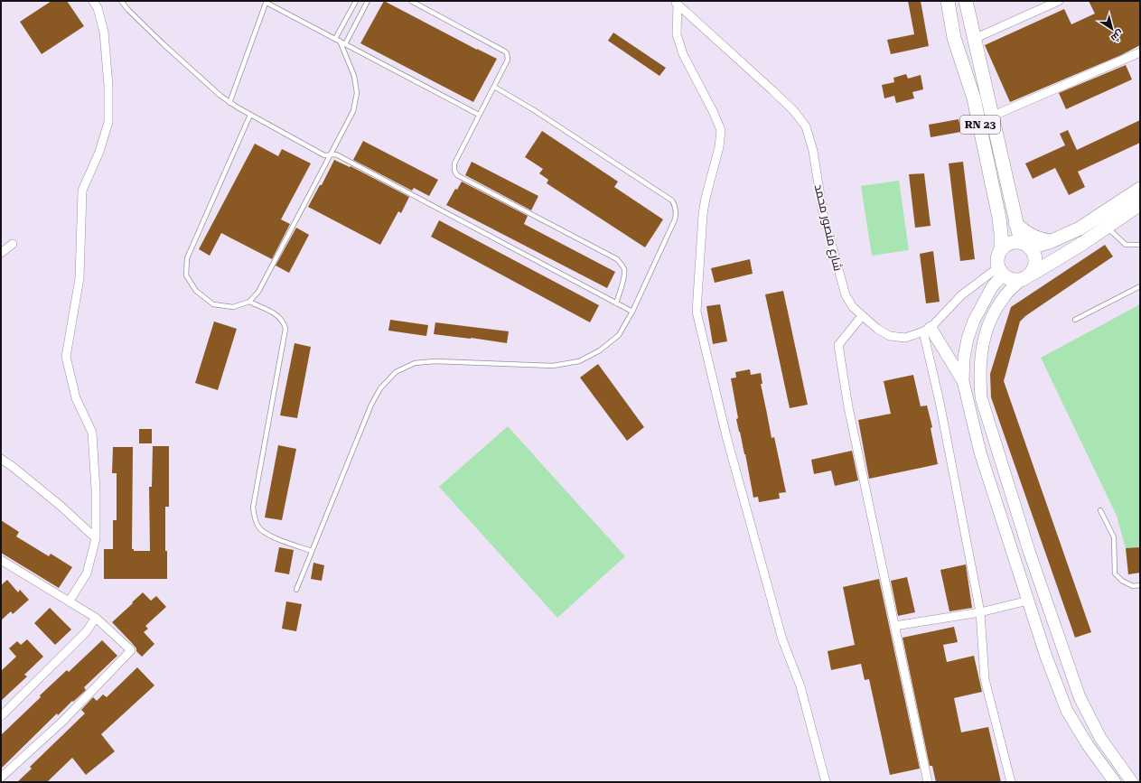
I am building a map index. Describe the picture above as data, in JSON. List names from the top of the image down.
{
  "streets": {
    "main road": ["RN 23"],
    "street": ["شارع منصور محمد"]
  },
  "crossings": [
    ["RN 23", "شارع منصور محمد"]
  ],
  "north": "bottom right"
}
